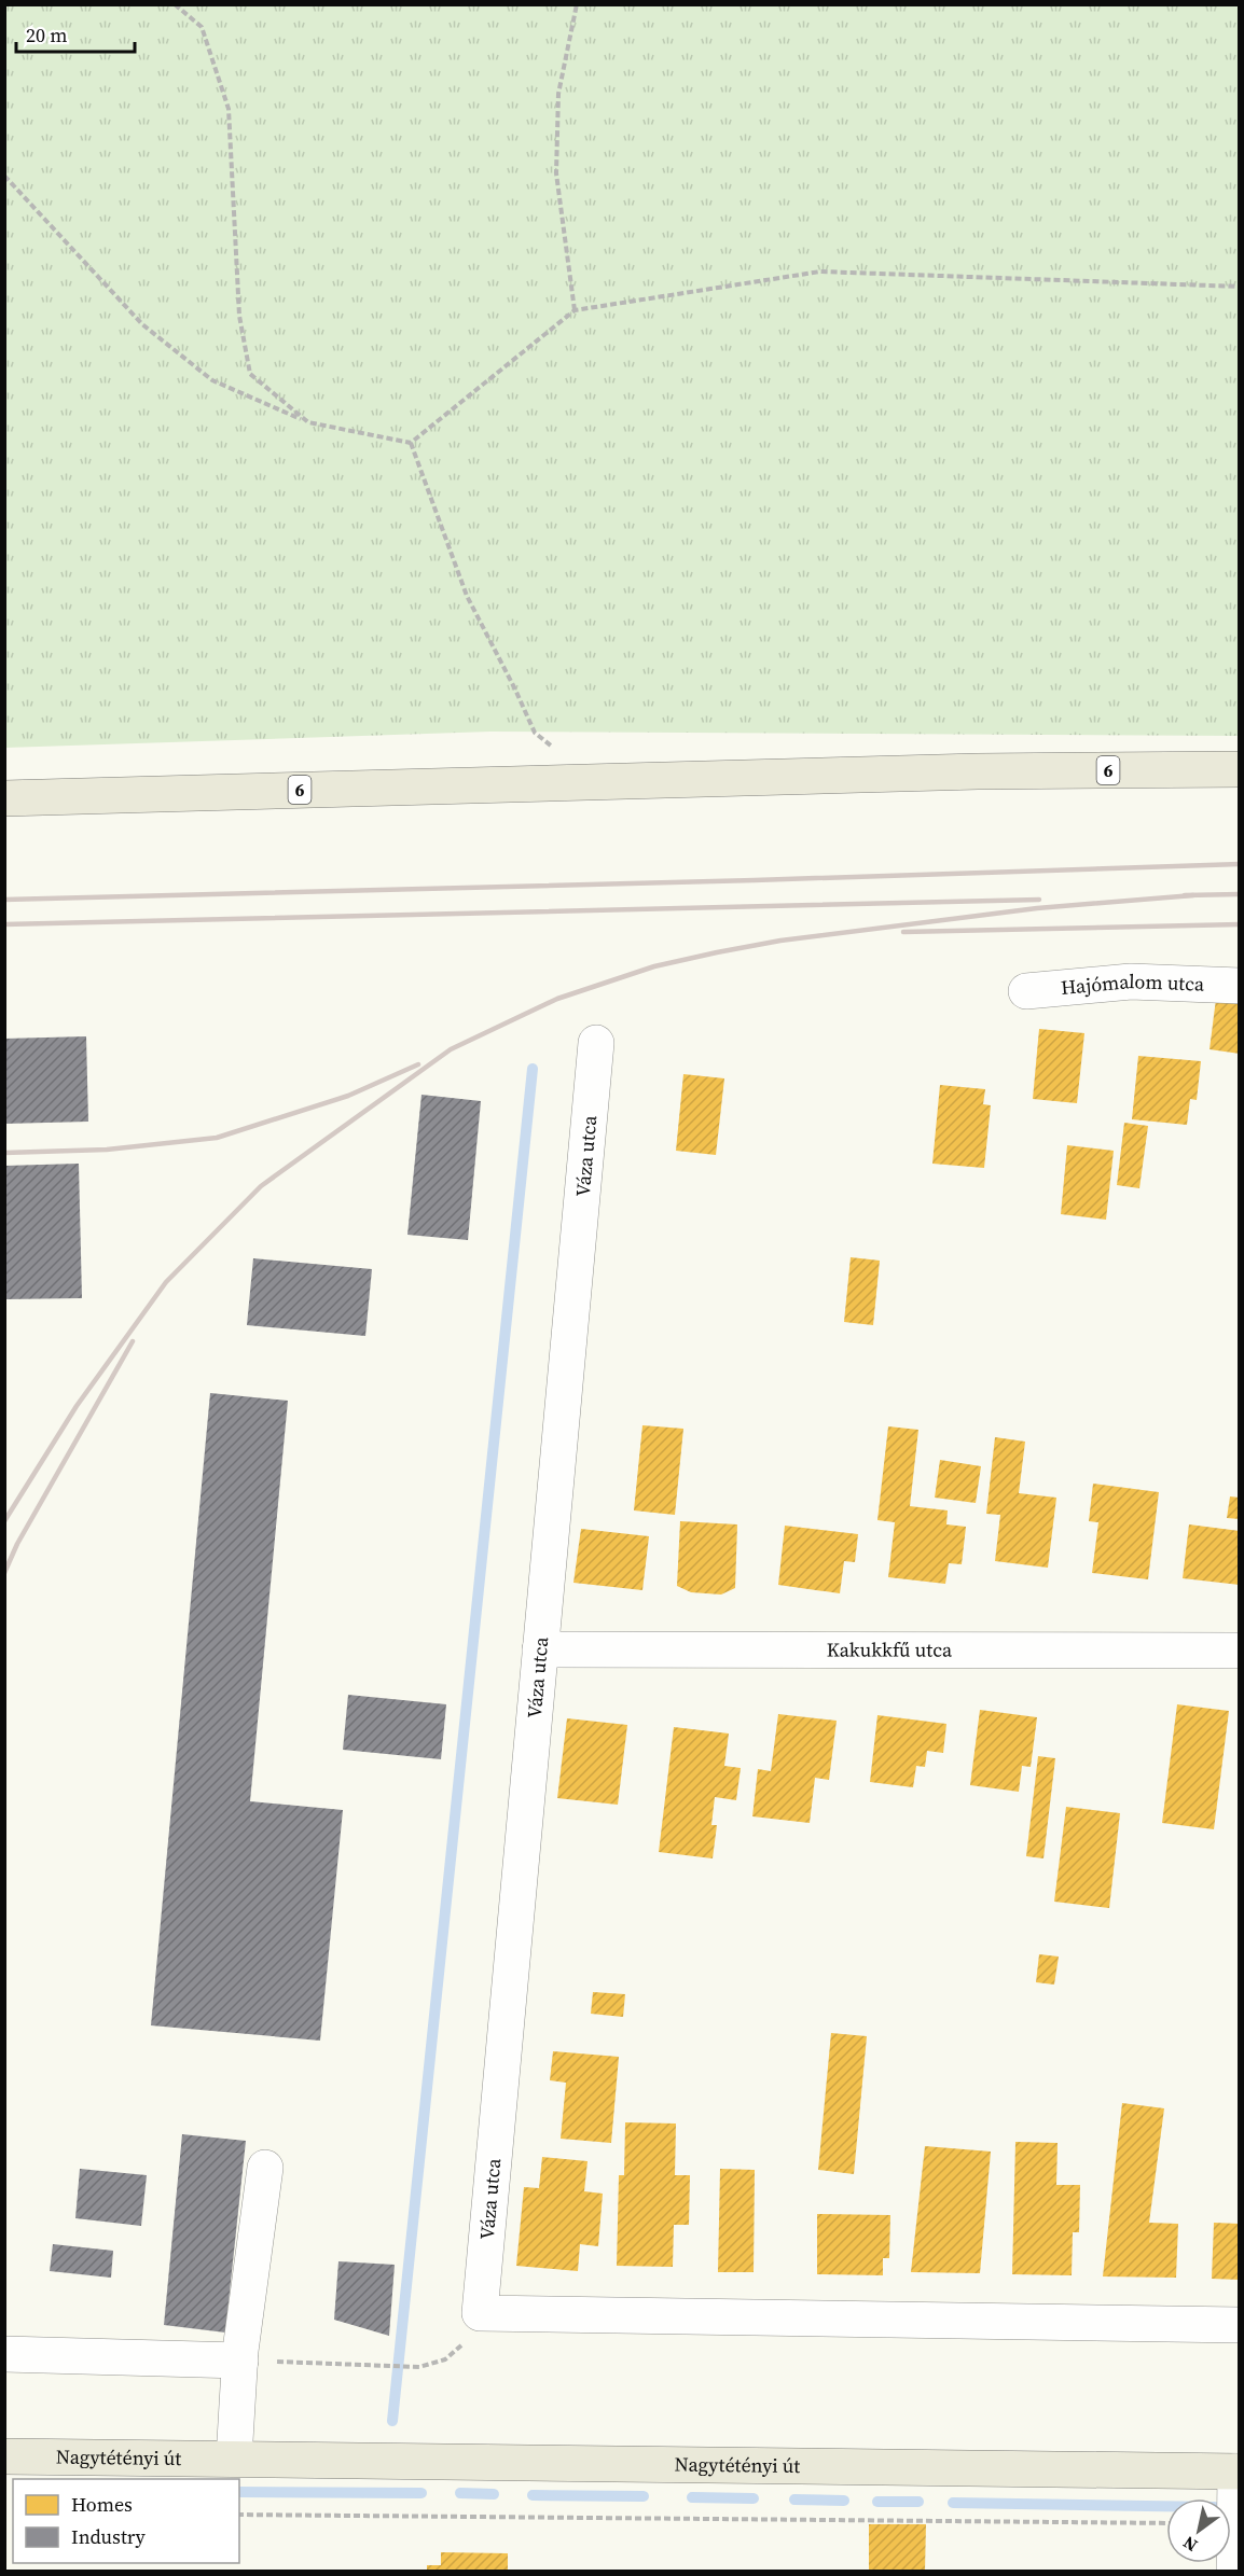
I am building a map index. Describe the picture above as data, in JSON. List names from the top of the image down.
{
  "streets": {
    "main road": ["6", "Nagytétényi út"],
    "street": ["Hajómalom utca", "Váza utca", "Kakukkfű utca"]
  },
  "crossings": [
    ["Váza utca", "Kakukkfű utca"]
  ],
  "legend": ["Homes", "Industry"],
  "scale_bar": "20 m",
  "north": "bottom left"
}
